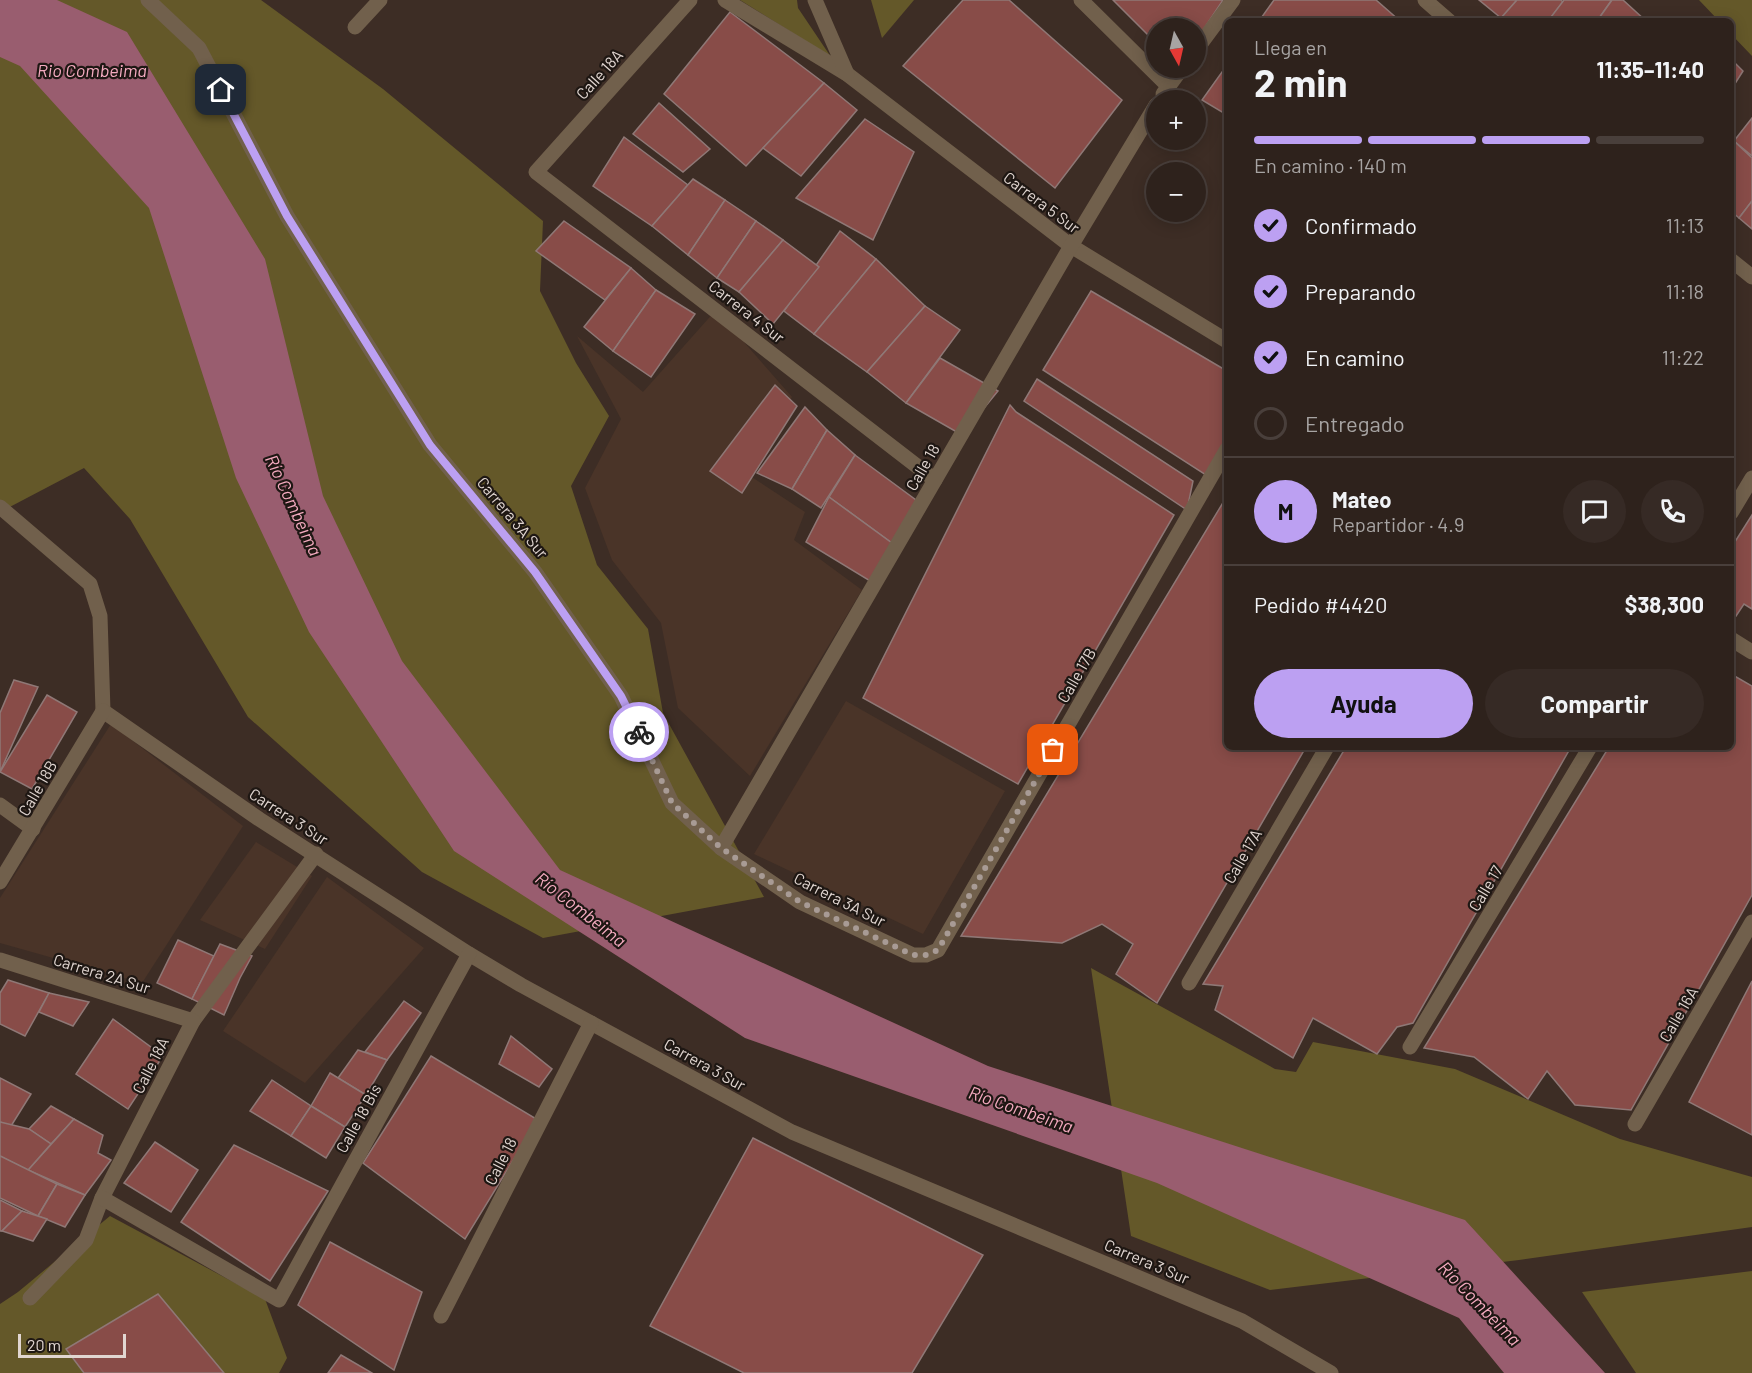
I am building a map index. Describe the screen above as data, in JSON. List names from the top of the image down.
{
  "streets": {
    "street": [
      "Calle 18A",
      "Carrera 5 Sur",
      "Carrera 4 Sur",
      "Calle 18",
      "Carrera 3A Sur",
      "Calle 17B",
      "Calle 18B",
      "Carrera 3 Sur",
      "Calle 17A",
      "Calle 17",
      "Carrera 2A Sur",
      "Calle 16A",
      "Calle 18 Bis"
    ]
  },
  "crossings": [
    ["Calle 18A", "Carrera 4 Sur"],
    ["Calle 18A", "Carrera 3 Sur"],
    ["Calle 18A", "Carrera 2A Sur"],
    ["Calle 18A", "Calle 18 Bis"],
    ["Carrera 5 Sur", "Calle 18"],
    ["Carrera 4 Sur", "Calle 18"],
    ["Calle 18", "Carrera 3A Sur"],
    ["Calle 18", "Carrera 3 Sur"],
    ["Carrera 3A Sur", "Calle 17B"],
    ["Calle 18B", "Carrera 3 Sur"],
    ["Carrera 3 Sur", "Calle 18 Bis"]
  ],
  "water": ["Rio Combeima", "Río Combeima"],
  "scale_bar": "20 m",
  "north": "bottom",
  "page": {
    "map_buttons": ["+", "−"],
    "heading": ["2 min", "Llega en", "11:35–11:40"],
    "panel": [
      "Mateo",
      "Repartidor · 4.9",
      "Pedido #4420",
      "$38,300"
    ],
    "bar": "En camino · 140 m",
    "list": [
      ["Confirmado", "11:13"],
      ["Preparando", "11:18"],
      ["En camino", "11:22"],
      "Entregado"
    ],
    "round": "M",
    "buttons": ["Ayuda", "Compartir"],
    "scale": "20 m"
  }
}
